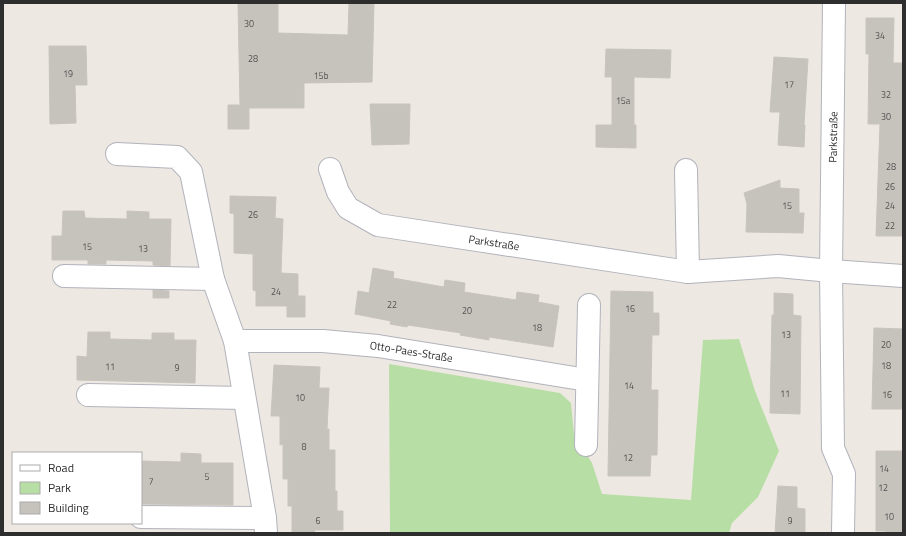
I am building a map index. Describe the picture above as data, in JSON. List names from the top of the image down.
{
  "streets": {
    "street": ["Parkstraße", "Otto-Paes-Straße"]
  },
  "house_numbers": [
    "30",
    "34",
    "28",
    "19",
    "15b",
    "17",
    "32",
    "15a",
    "30",
    "28",
    "26",
    "15",
    "24",
    "26",
    "22",
    "15",
    "13",
    "24",
    "22",
    "16",
    "20",
    "18",
    "13",
    "20",
    "18",
    "11",
    "9",
    "14",
    "11",
    "16",
    "10",
    "8",
    "12",
    "14",
    "5",
    "7",
    "12",
    "10",
    "6",
    "9"
  ],
  "legend": ["Road", "Park", "Building"]
}
